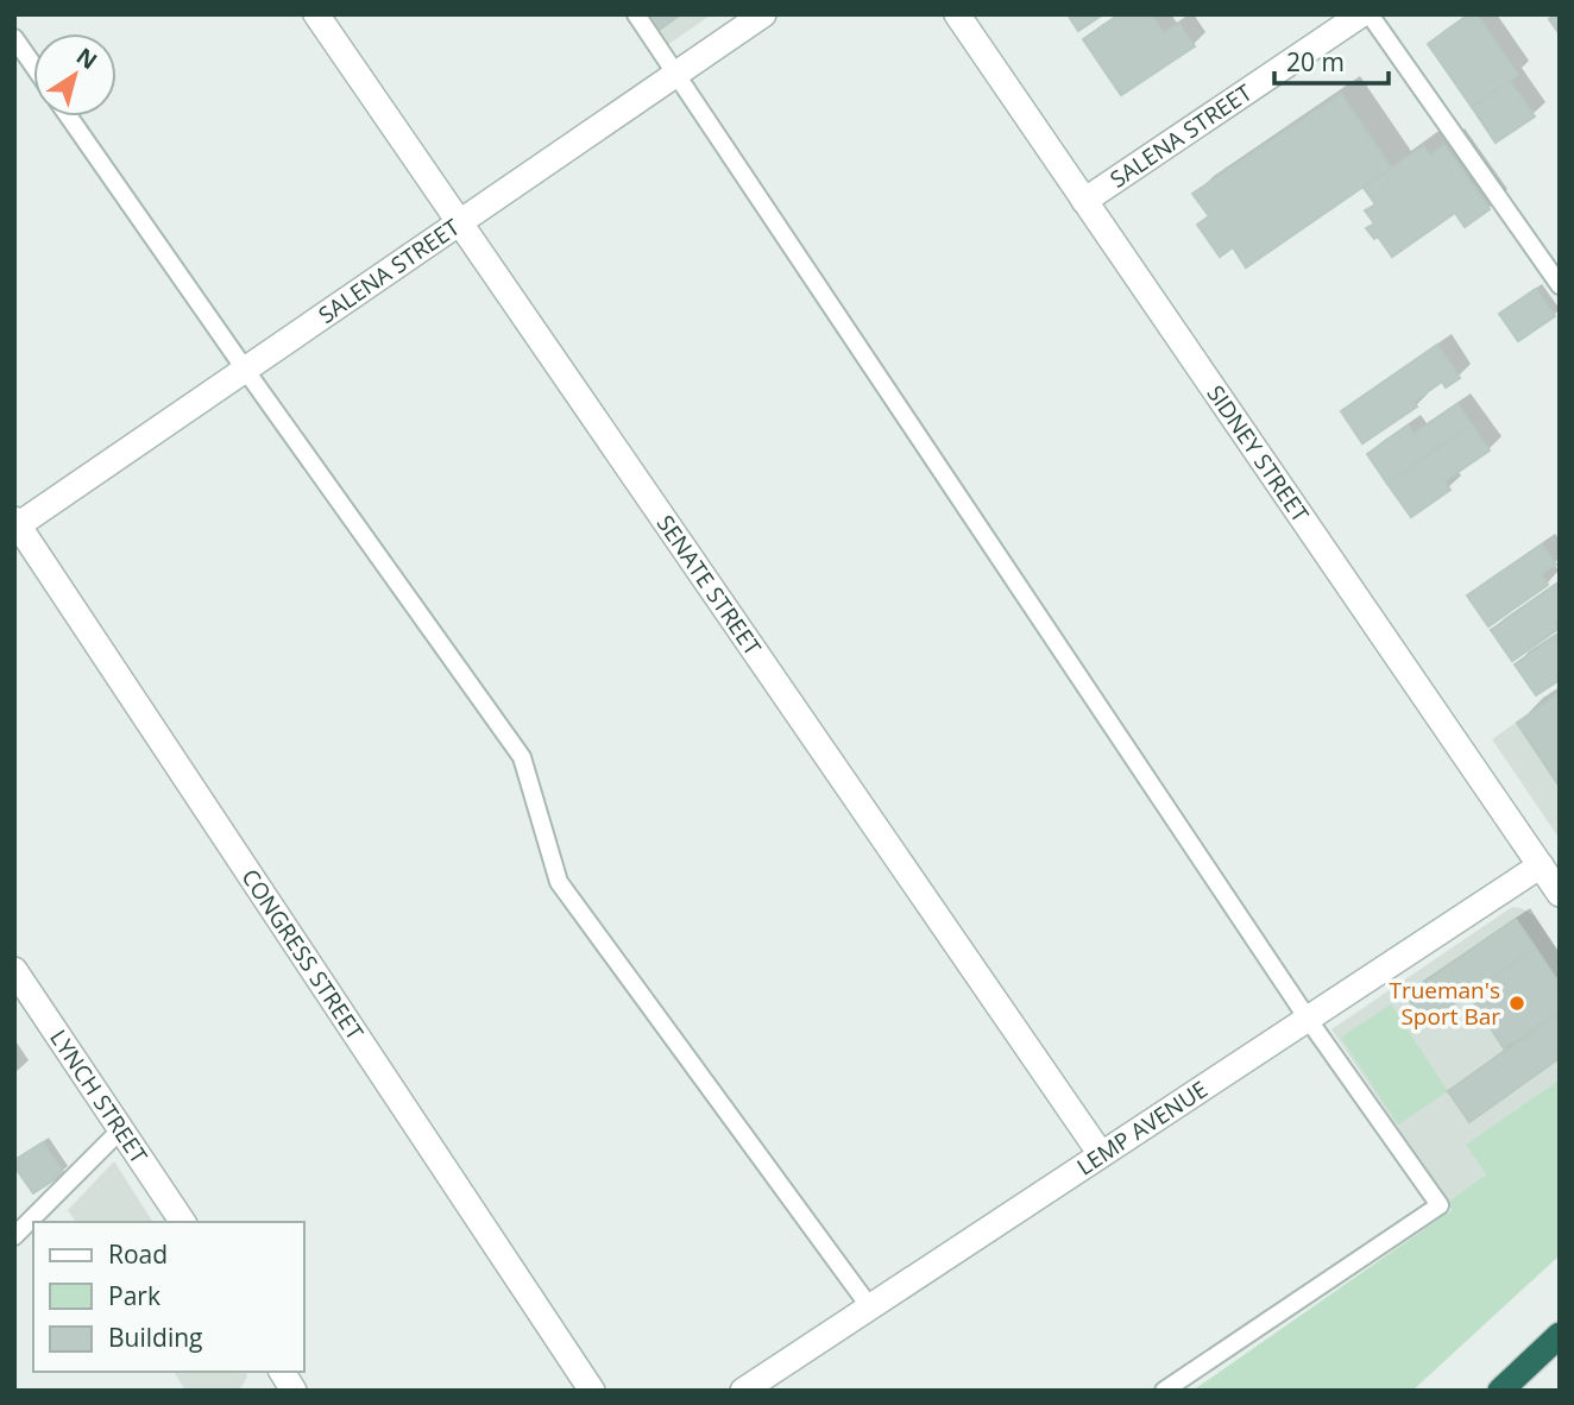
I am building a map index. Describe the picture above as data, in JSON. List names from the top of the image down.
{
  "streets": {
    "street": [
      "SALENA STREET",
      "SIDNEY STREET",
      "SENATE STREET",
      "CONGRESS STREET",
      "LYNCH STREET",
      "LEMP AVENUE"
    ]
  },
  "crossings": [
    ["SALENA STREET", "SIDNEY STREET"],
    ["SALENA STREET", "SENATE STREET"],
    ["SALENA STREET", "CONGRESS STREET"],
    ["SIDNEY STREET", "LEMP AVENUE"],
    ["SENATE STREET", "LEMP AVENUE"]
  ],
  "places": ["Trueman's Sport Bar"],
  "legend": ["Road", "Park", "Building"],
  "scale_bar": "20 m",
  "north": "top right"
}
